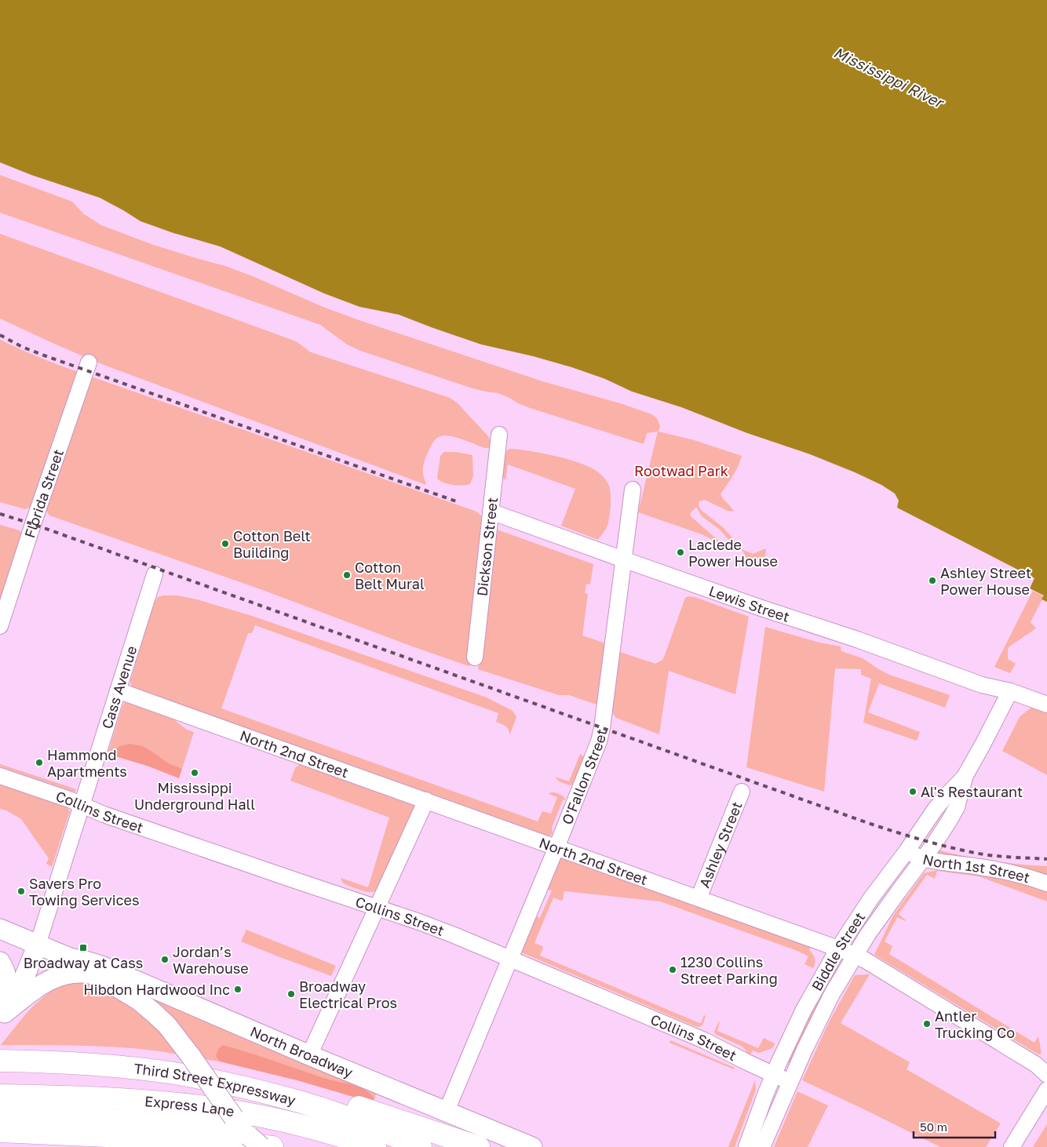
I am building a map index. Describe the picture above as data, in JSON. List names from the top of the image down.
{
  "streets": {
    "highway": ["Third Street Expressway", "Express Lane"],
    "main road": ["Cass Avenue", "North Broadway"],
    "street": [
      "Florida Street",
      "Dickson Street",
      "Lewis Street",
      "North 2nd Street",
      "O'Fallon Street",
      "Collins Street",
      "Ashley Street",
      "North 1st Street",
      "Biddle Street"
    ]
  },
  "crossings": [
    ["Dickson Street", "Lewis Street"],
    ["Lewis Street", "O'Fallon Street"],
    ["Lewis Street", "Biddle Street"],
    ["Cass Avenue", "North 2nd Street"],
    ["Cass Avenue", "Collins Street"],
    ["Cass Avenue", "North Broadway"],
    ["North 2nd Street", "O'Fallon Street"],
    ["North 2nd Street", "Ashley Street"],
    ["North 2nd Street", "Biddle Street"],
    ["O'Fallon Street", "Collins Street"],
    ["O'Fallon Street", "North Broadway"],
    ["Collins Street", "Biddle Street"],
    ["North 1st Street", "Biddle Street"]
  ],
  "water": ["Mississippi River"],
  "parks": ["Rootwad Park"],
  "places": {
    "other": [
      "Cotton Belt Building",
      "Laclede Power House",
      "Cotton Belt Mural",
      "Ashley Street Power House",
      "Hammond Apartments",
      "Mississippi Underground Hall",
      "Al's Restaurant",
      "Savers Pro Towing Services",
      "Jordan’s Warehouse",
      "1230 Collins Street Parking",
      "Hibdon Hardwood Inc",
      "Broadway Electrical Pros",
      "Antler Trucking Co"
    ],
    "transit": ["Broadway at Cass"]
  },
  "scale_bar": "50 m"
}
